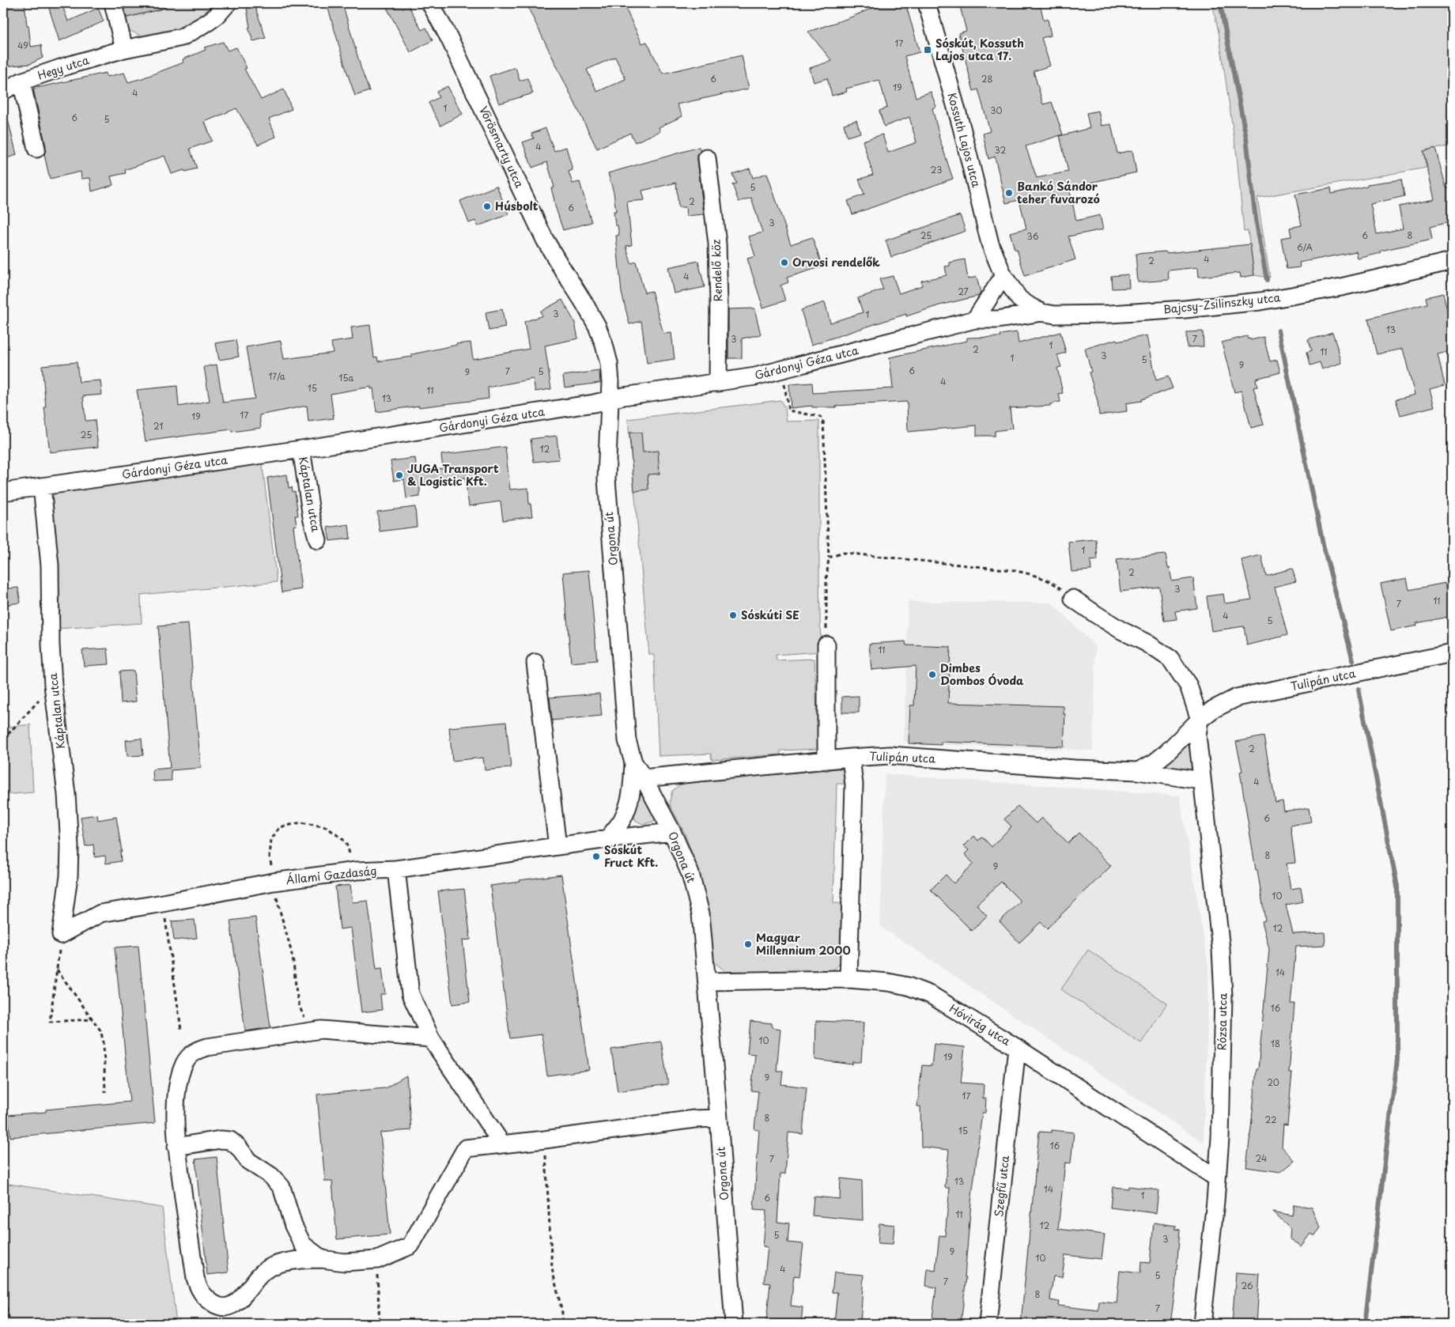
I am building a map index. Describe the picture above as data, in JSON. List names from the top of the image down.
{
  "streets": {
    "street": [
      "Hegy utca",
      "Kossuth Lajos utca",
      "Vörösmarty utca",
      "Rendelő köz",
      "Bajcsy-Zsilinszky utca",
      "Gárdonyi Géza utca",
      "Káptalan utca",
      "Orgona út",
      "Tulipán utca",
      "Állami Gazdaság",
      "Rózsa utca",
      "Hóvirág utca",
      "Szegfű utca"
    ]
  },
  "crossings": [
    ["Kossuth Lajos utca", "Bajcsy-Zsilinszky utca"],
    ["Vörösmarty utca", "Gárdonyi Géza utca"],
    ["Vörösmarty utca", "Orgona út"],
    ["Rendelő köz", "Gárdonyi Géza utca"],
    ["Bajcsy-Zsilinszky utca", "Gárdonyi Géza utca"],
    ["Gárdonyi Géza utca", "Káptalan utca"],
    ["Gárdonyi Géza utca", "Orgona út"],
    ["Káptalan utca", "Állami Gazdaság"],
    ["Orgona út", "Tulipán utca"],
    ["Orgona út", "Állami Gazdaság"],
    ["Orgona út", "Hóvirág utca"],
    ["Tulipán utca", "Rózsa utca"],
    ["Rózsa utca", "Hóvirág utca"],
    ["Hóvirág utca", "Szegfű utca"]
  ],
  "places": {
    "transit": ["Sóskút, Kossuth Lajos utca 17."],
    "other": [
      "Bankó Sándor teher fuvarozó",
      "Húsbolt",
      "Orvosi rendelők",
      "JUGA Transport & Logistic Kft.",
      "Sóskúti SE",
      "Dimbes Dombos Óvoda",
      "Sóskút Fruct Kft.",
      "Magyar Millennium 2000"
    ]
  },
  "house_numbers": [
    "17",
    "49",
    "6",
    "28",
    "19",
    "4",
    "1",
    "30",
    "6",
    "5",
    "4",
    "32",
    "23",
    "5",
    "2",
    "6",
    "3",
    "25",
    "6",
    "8",
    "36",
    "6/A",
    "4",
    "2",
    "4",
    "27",
    "3",
    "1",
    "13",
    "3",
    "7",
    "1",
    "2",
    "11",
    "3",
    "1",
    "5",
    "9",
    "6",
    "7",
    "5",
    "9",
    "17/a",
    "15a",
    "4",
    "15",
    "11",
    "13",
    "17",
    "19",
    "21",
    "25",
    "12",
    "1",
    "2",
    "3",
    "11",
    "7",
    "4",
    "5",
    "11",
    "2",
    "4",
    "6",
    "8",
    "9",
    "10",
    "12",
    "14",
    "16",
    "10",
    "18",
    "19",
    "9",
    "20",
    "17",
    "8",
    "22",
    "15",
    "16",
    "24",
    "7",
    "13",
    "14",
    "1",
    "6",
    "11",
    "12",
    "5",
    "3",
    "9",
    "10",
    "4",
    "5",
    "7",
    "26",
    "8",
    "7"
  ]
}
